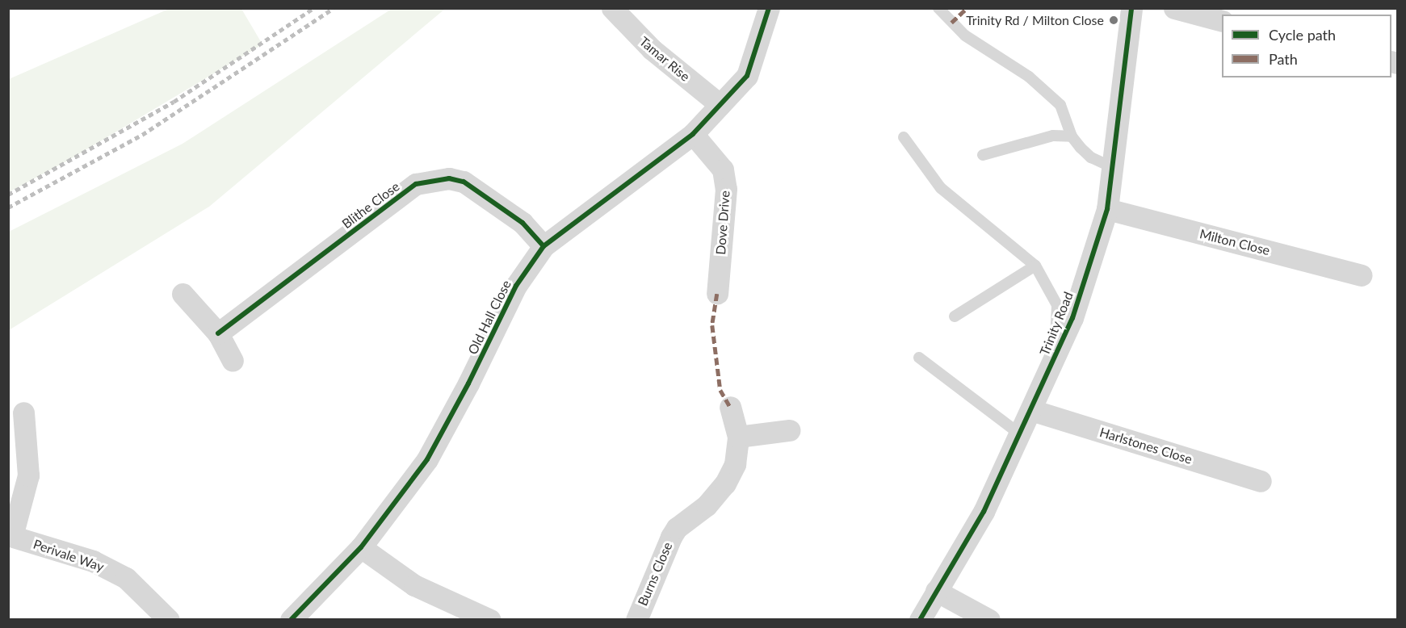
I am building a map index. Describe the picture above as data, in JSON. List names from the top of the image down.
{
  "streets": {
    "street": [
      "Tamar Rise",
      "Blithe Close",
      "Dove Drive",
      "Milton Close",
      "Old Hall Close",
      "Trinity Road",
      "Harlstones Close",
      "Perivale Way",
      "Burns Close"
    ]
  },
  "crossings": [
    ["Tamar Rise", "Old Hall Close"],
    ["Blithe Close", "Old Hall Close"],
    ["Dove Drive", "Old Hall Close"],
    ["Milton Close", "Trinity Road"],
    ["Trinity Road", "Harlstones Close"]
  ],
  "places": ["Trinity Rd / Milton Close"],
  "legend": ["Cycle path", "Path"]
}
